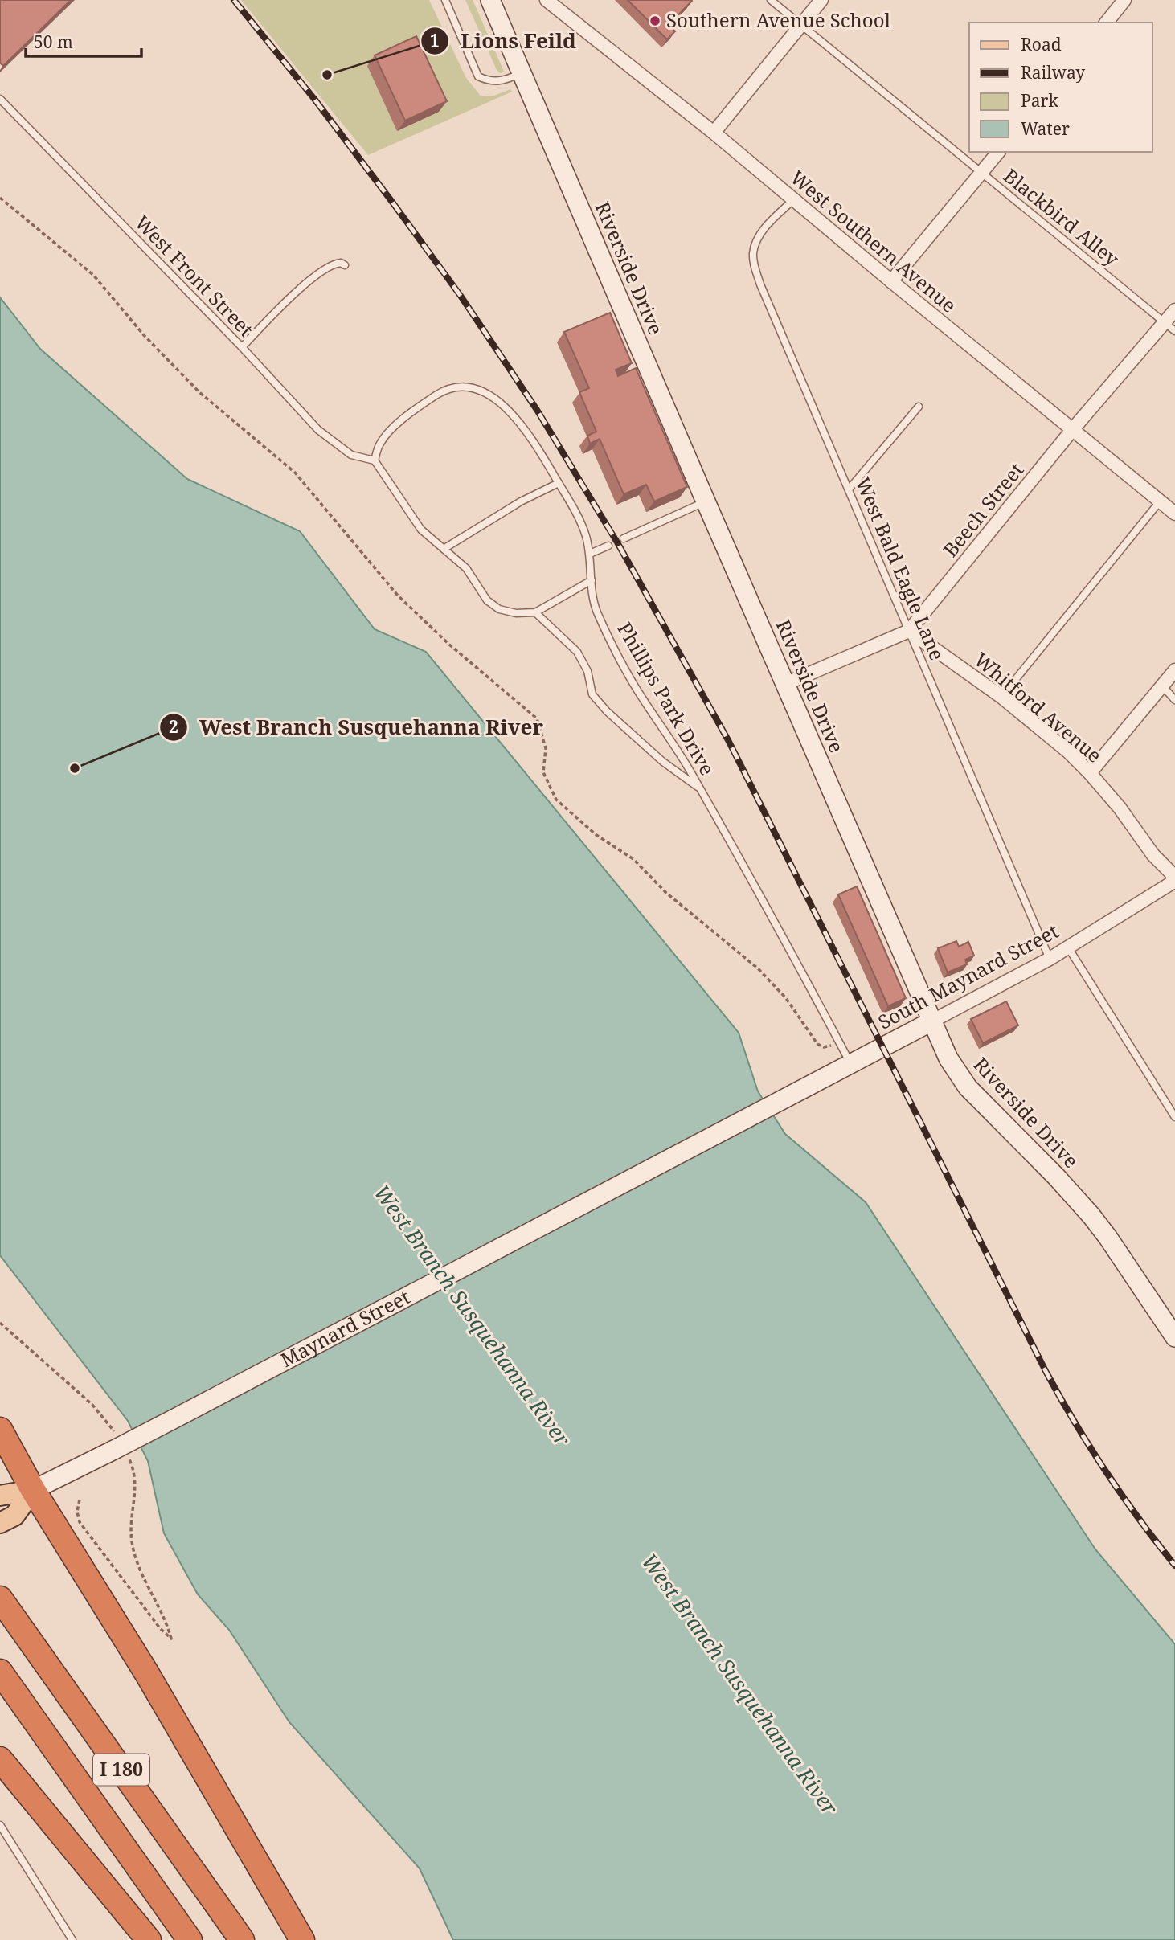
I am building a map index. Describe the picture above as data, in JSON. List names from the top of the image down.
{
  "streets": {
    "highway": ["I 180"],
    "main road": ["Riverside Drive", "South Maynard Street", "Maynard Street"],
    "street": ["West Southern Avenue", "Beech Street", "Whitford Avenue"],
    "lane": [
      "Blackbird Alley",
      "West Front Street",
      "West Bald Eagle Lane",
      "Phillips Park Drive"
    ]
  },
  "crossings": [
    ["Blackbird Alley", "Beech Street"],
    ["West Southern Avenue", "Beech Street"],
    ["West Southern Avenue", "West Bald Eagle Lane"],
    ["Riverside Drive", "Beech Street"],
    ["Riverside Drive", "South Maynard Street"],
    ["West Front Street", "Phillips Park Drive"],
    ["Beech Street", "West Bald Eagle Lane"],
    ["Beech Street", "Whitford Avenue"],
    ["West Bald Eagle Lane", "Whitford Avenue"],
    ["West Bald Eagle Lane", "South Maynard Street"],
    ["Phillips Park Drive", "South Maynard Street"],
    ["Whitford Avenue", "South Maynard Street"],
    ["South Maynard Street", "Maynard Street"]
  ],
  "water": ["West Branch Susquehanna River"],
  "places": ["Southern Avenue School", "Lions Feild", "West Branch Susquehanna River"],
  "legend": [
    "Road",
    "Railway",
    "Park",
    "Water"
  ],
  "scale_bar": "50 m"
}
